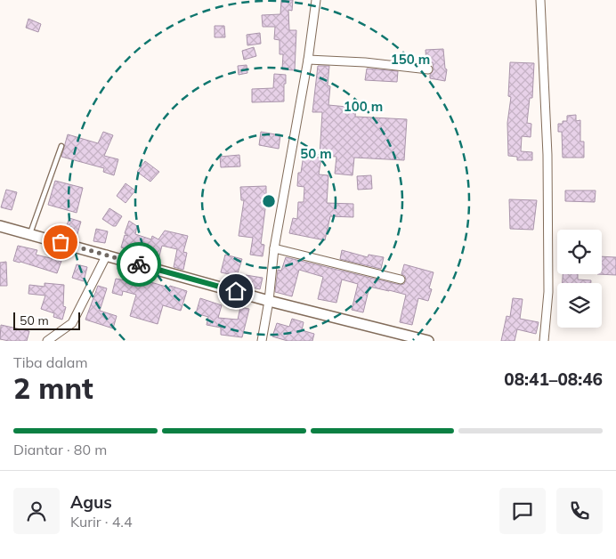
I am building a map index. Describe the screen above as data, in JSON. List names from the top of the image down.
{
  "scale_bar": "50 m",
  "page": {
    "scale": "50 m",
    "heading": ["2 mnt", "Tiba dalam", "08:41–08:46"],
    "panel": ["Agus", "Kurir · 4.4"],
    "bar": "Diantar · 80 m"
  },
  "rings": ["150 m", "100 m", "50 m"]
}
